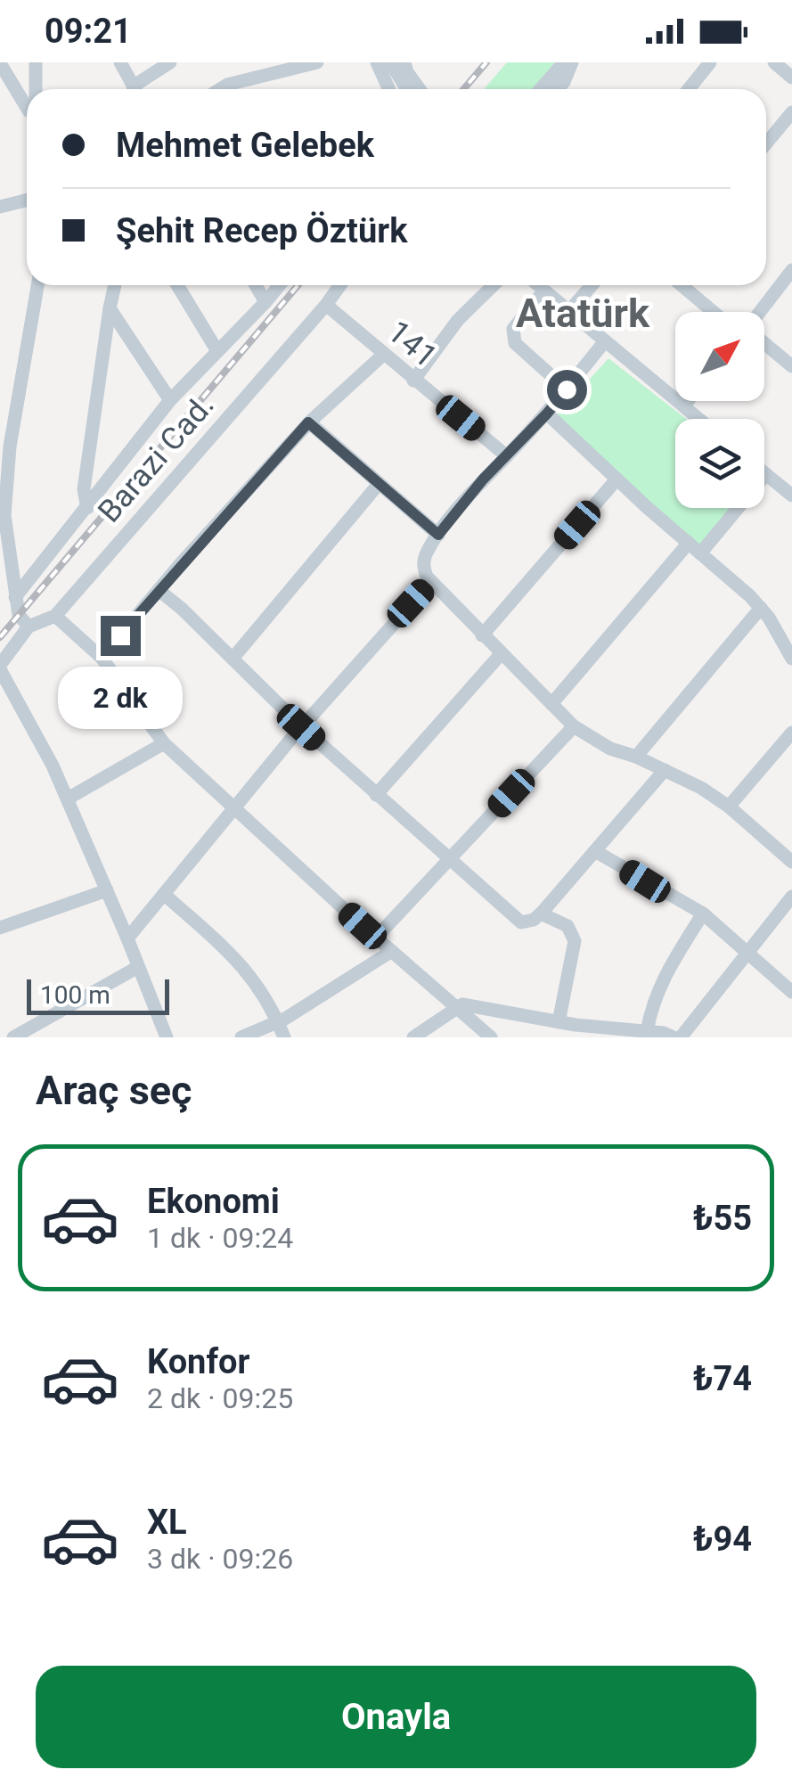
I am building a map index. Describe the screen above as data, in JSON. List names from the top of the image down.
{
  "streets": {
    "street": ["141", "Barazi Cad."]
  },
  "crossings": [
    ["141", "Barazi Cad."]
  ],
  "districts": ["Atatürk"],
  "scale_bar": "100 m",
  "north": "top right",
  "page": {
    "status": "09:21",
    "banner": ["Mehmet Gelebek", "Şehit Recep Öztürk"],
    "bubble": "2 dk",
    "scale": "100 m",
    "heading": "Araç seç",
    "list": [
      {
        "name": "Ekonomi",
        "note": "1 dk · 09:24",
        "value": "₺55"
      },
      {
        "name": "Konfor",
        "note": "2 dk · 09:25",
        "value": "₺74"
      },
      {
        "name": "XL",
        "note": "3 dk · 09:26",
        "value": "₺94"
      }
    ],
    "buttons": "Onayla"
  }
}
